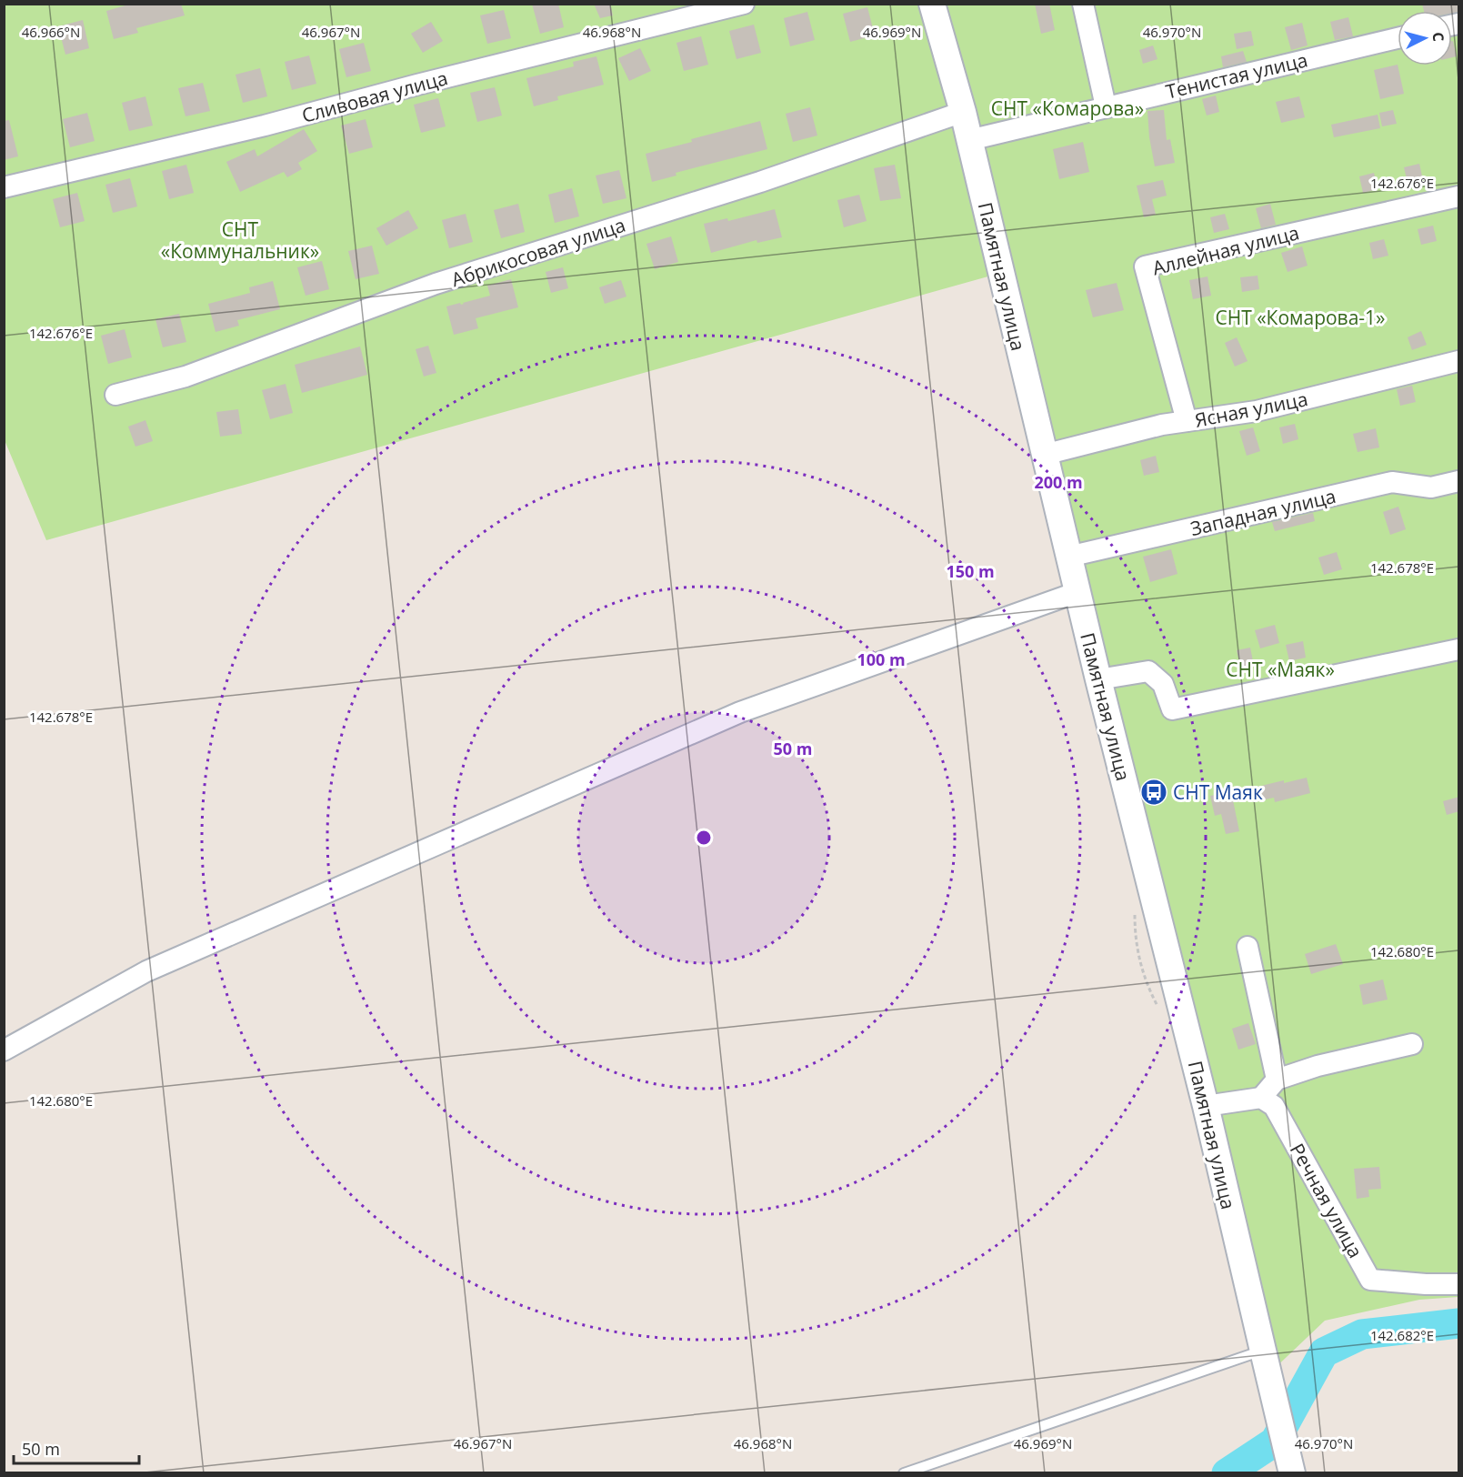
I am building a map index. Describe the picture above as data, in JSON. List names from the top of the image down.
{
  "streets": {
    "street": [
      "Тенистая улица",
      "Сливовая улица",
      "Аллейная улица",
      "Абрикосовая улица",
      "Памятная улица",
      "Ясная улица",
      "Западная улица",
      "Речная улица"
    ]
  },
  "crossings": [
    ["Тенистая улица", "Памятная улица"],
    ["Аллейная улица", "Ясная улица"],
    ["Абрикосовая улица", "Памятная улица"],
    ["Памятная улица", "Ясная улица"],
    ["Памятная улица", "Западная улица"]
  ],
  "parks": [
    "СНТ «Комарова»",
    "СНТ «Коммунальник»",
    "СНТ «Комарова-1»",
    "СНТ «Маяк»"
  ],
  "places": {
    "bus stop": ["СНТ Маяк"]
  },
  "scale_bar": "50 m",
  "north": "right",
  "coordinates": [
    "46.966°N",
    "46.967°N",
    "46.968°N",
    "46.969°N",
    "46.970°N",
    "142.676°E",
    "142.678°E",
    "142.680°E",
    "142.682°E"
  ],
  "rings": [
    "200 m",
    "150 m",
    "100 m",
    "50 m"
  ]
}
